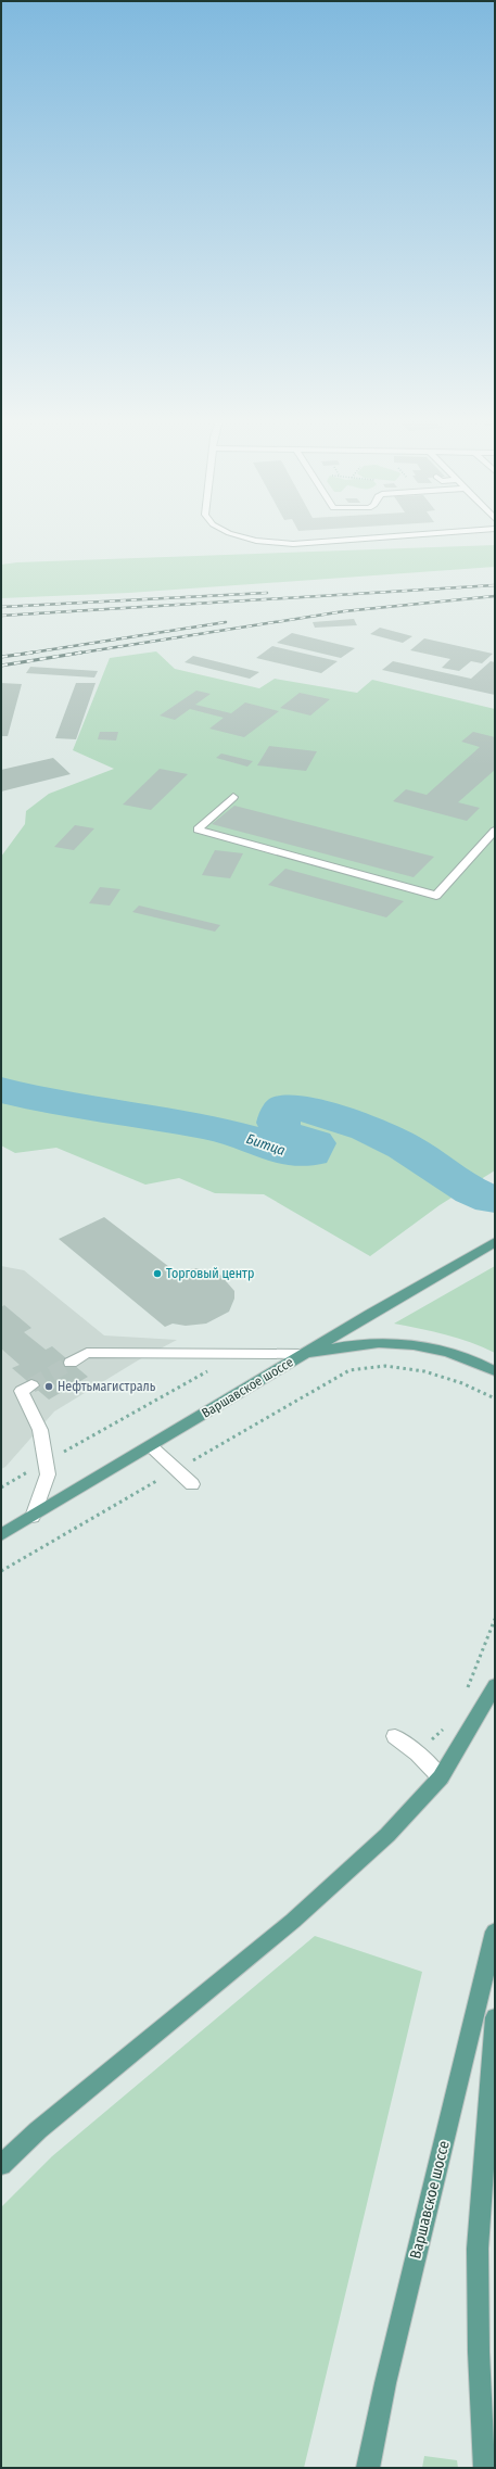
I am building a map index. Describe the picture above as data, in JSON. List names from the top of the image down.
{
  "streets": {
    "main road": ["Варшавское шоссе"]
  },
  "water": ["Битца"],
  "places": ["Торговый центр", "Нефтьмагистраль"]
}
